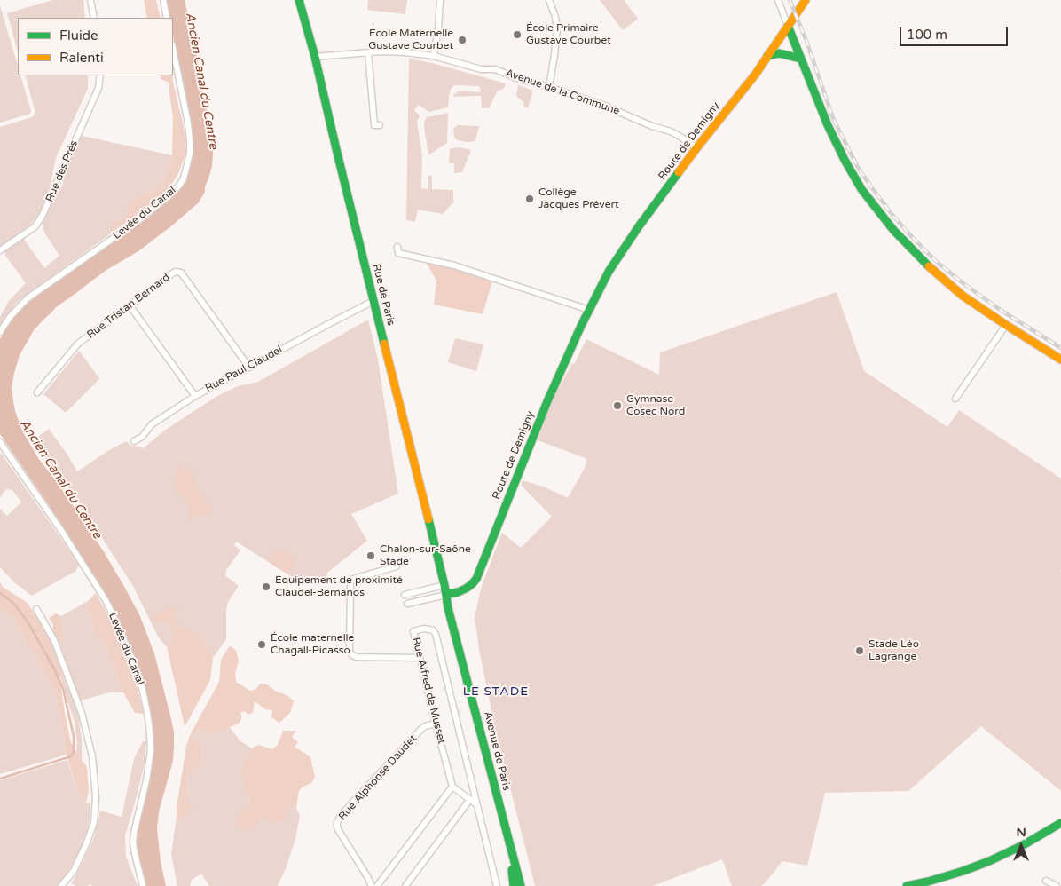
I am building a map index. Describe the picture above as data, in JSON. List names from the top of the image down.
{
  "streets": {
    "main road": ["Route de Demigny", "Rue de Paris", "Avenue de Paris"],
    "street": [
      "Avenue de la Commune",
      "Rue des Prés",
      "Levée du Canal",
      "Rue Tristan Bernard",
      "Rue Paul Claudel",
      "Rue Alfred de Musset",
      "Rue Alphonse Daudet"
    ]
  },
  "crossings": [
    ["Avenue de la Commune", "Route de Demigny"],
    ["Avenue de la Commune", "Rue de Paris"],
    ["Route de Demigny", "Rue de Paris"],
    ["Route de Demigny", "Avenue de Paris"],
    ["Rue de Paris", "Rue Paul Claudel"],
    ["Rue de Paris", "Avenue de Paris"],
    ["Rue Tristan Bernard", "Rue Paul Claudel"],
    ["Rue Alfred de Musset", "Rue Alphonse Daudet"]
  ],
  "districts": ["LE STADE"],
  "water": ["Ancien Canal du Centre"],
  "places": [
    "École Primaire Gustave Courbet",
    "École Maternelle Gustave Courbet",
    "Collège Jacques Prévert",
    "Gymnase Cosec Nord",
    "Chalon-sur-Saône Stade",
    "Equipement de proximité Claudel-Bernanos",
    "École maternelle Chagall-Picasso",
    "Stade Léo Lagrange"
  ],
  "legend": ["Fluide", "Ralenti"],
  "scale_bar": "100 m",
  "north": "top"
}
